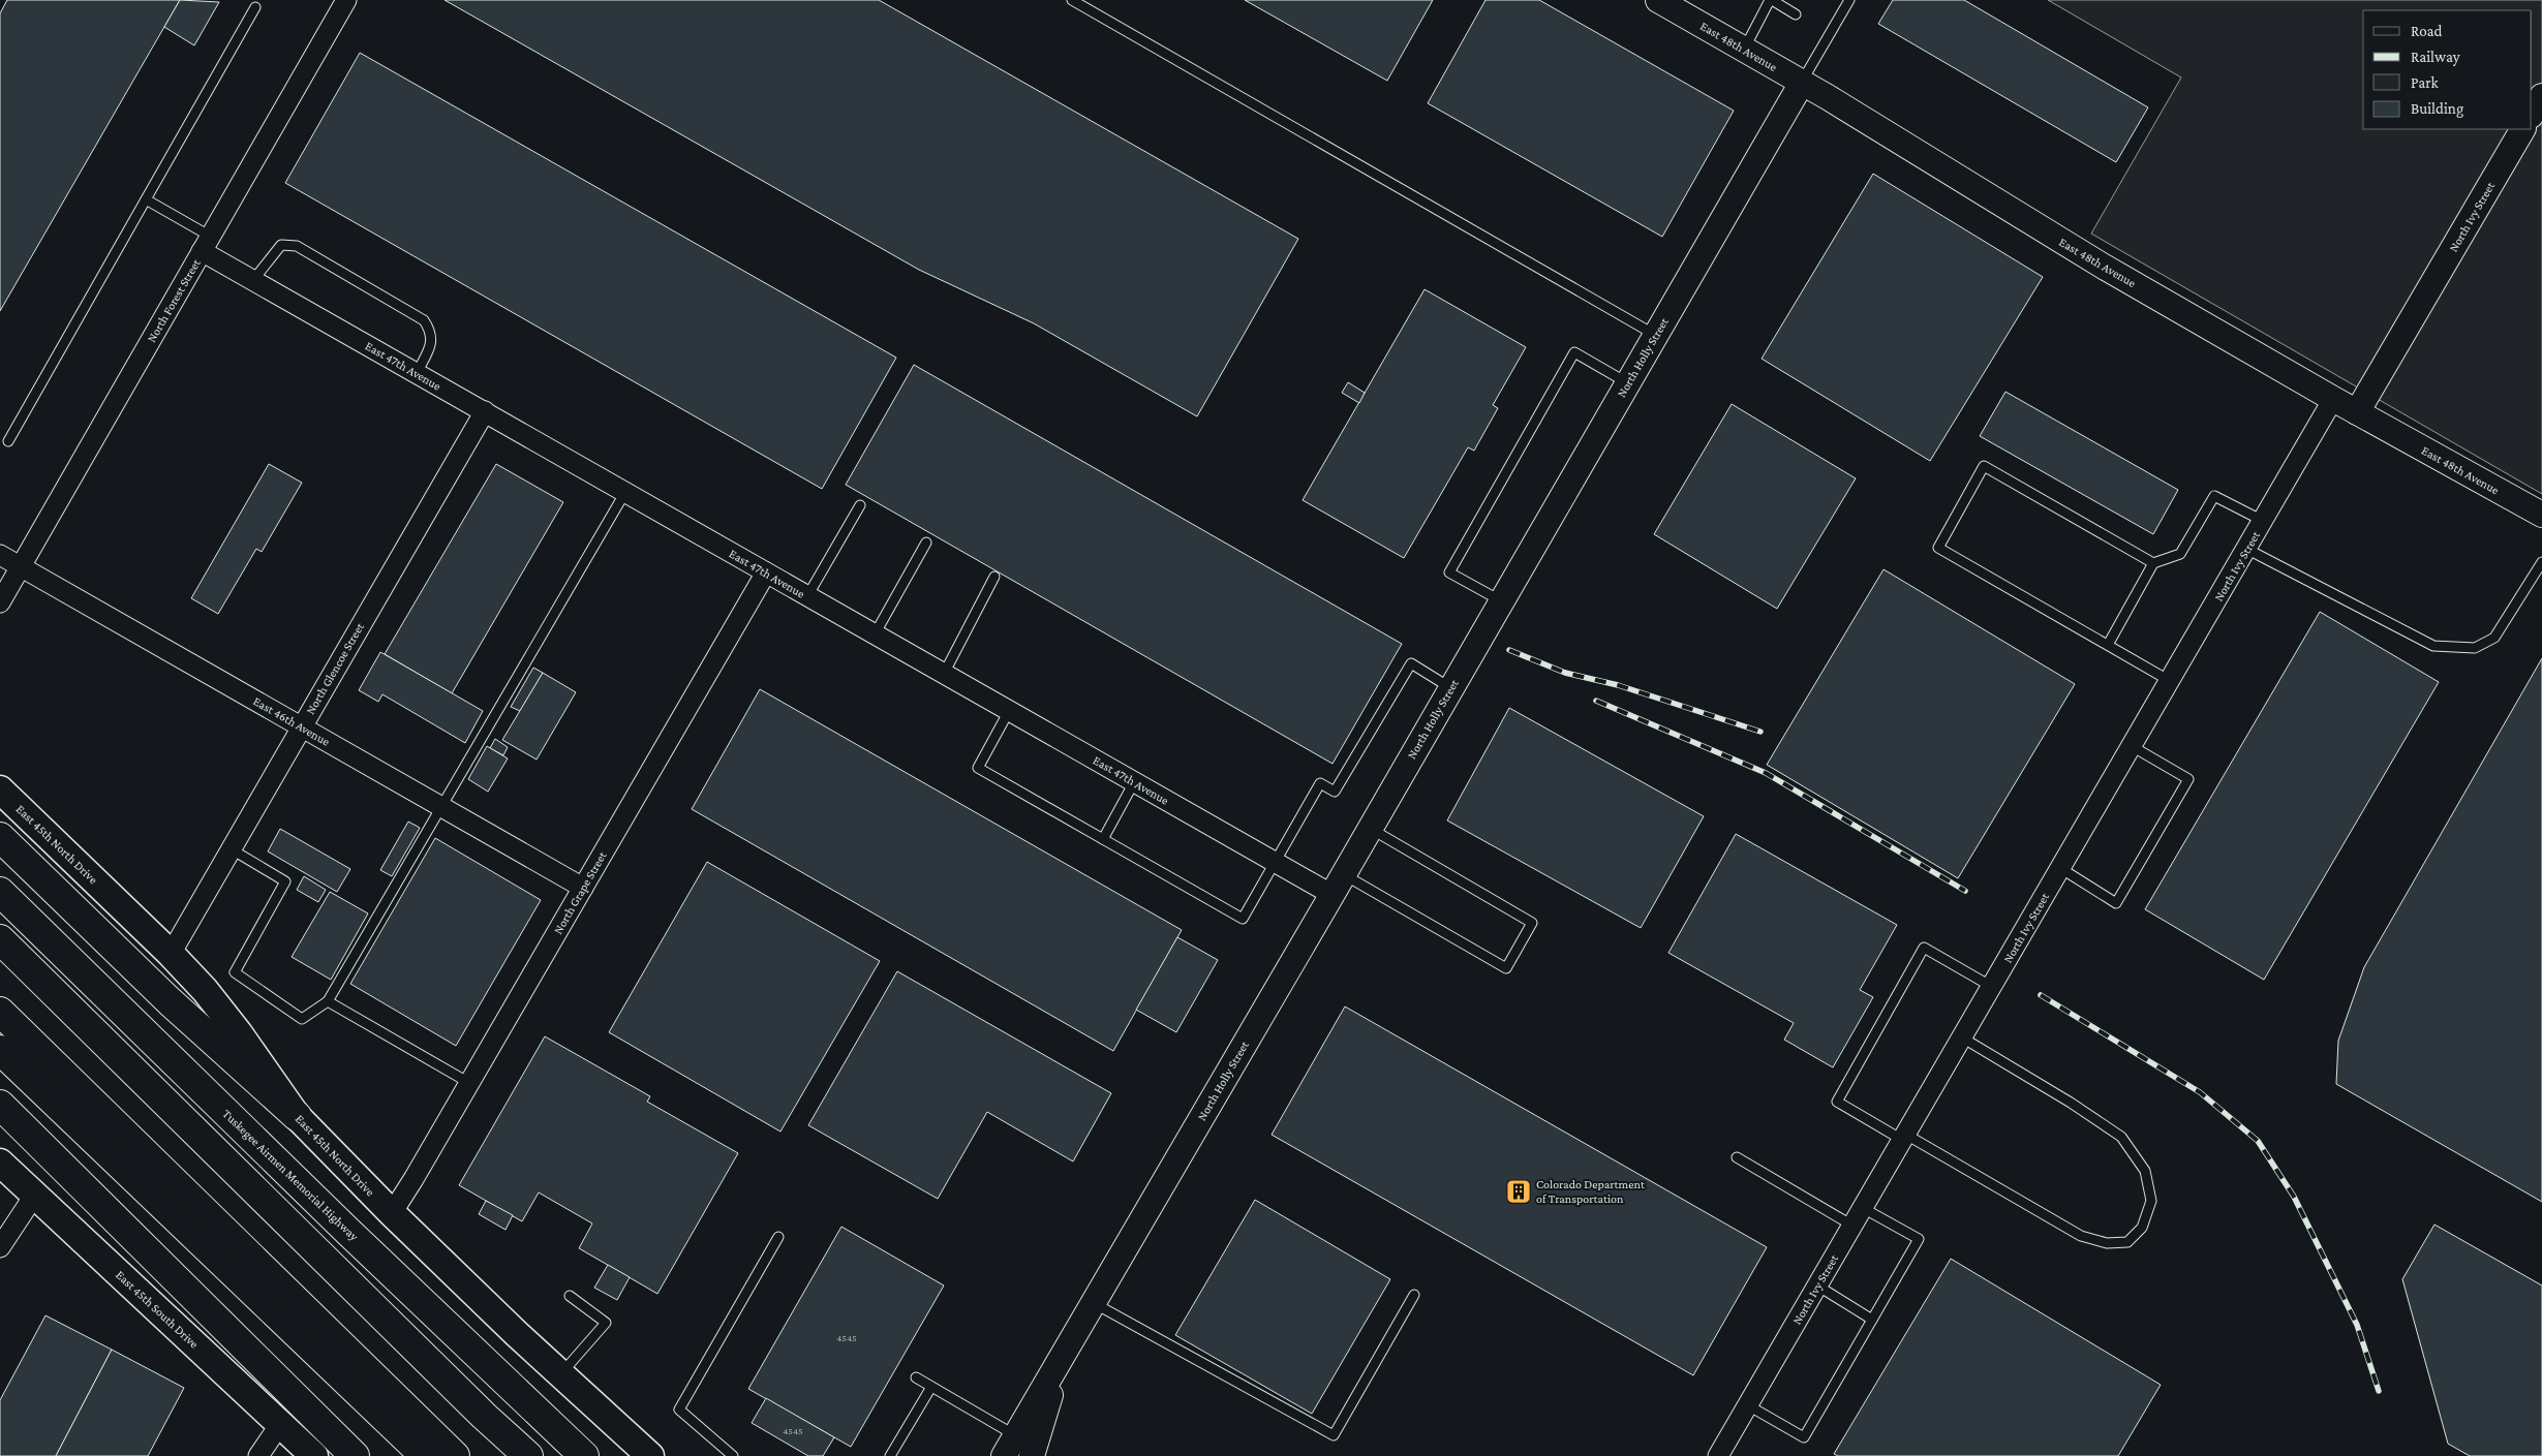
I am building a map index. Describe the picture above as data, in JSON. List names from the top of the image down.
{
  "streets": {
    "highway": ["Tuskegee Airmen Memorial Highway"],
    "main road": ["East 45th North Drive", "East 45th South Drive"],
    "street": [
      "East 48th Avenue",
      "North Ivy Street",
      "North Forest Street",
      "North Holly Street",
      "East 47th Avenue",
      "North Glencoe Street",
      "East 46th Avenue",
      "North Grape Street"
    ]
  },
  "crossings": [
    ["East 48th Avenue", "North Ivy Street"],
    ["East 48th Avenue", "North Holly Street"],
    ["North Forest Street", "East 47th Avenue"],
    ["North Forest Street", "East 46th Avenue"],
    ["North Holly Street", "East 47th Avenue"],
    ["East 47th Avenue", "North Glencoe Street"],
    ["East 47th Avenue", "North Grape Street"],
    ["North Glencoe Street", "East 46th Avenue"],
    ["North Glencoe Street", "East 45th North Drive"],
    ["East 46th Avenue", "North Grape Street"],
    ["East 45th North Drive", "North Grape Street"]
  ],
  "places": {
    "building": ["Colorado Department of Transportation"]
  },
  "house_numbers": ["4545", "4545"],
  "legend": [
    "Road",
    "Railway",
    "Park",
    "Building"
  ]
}
